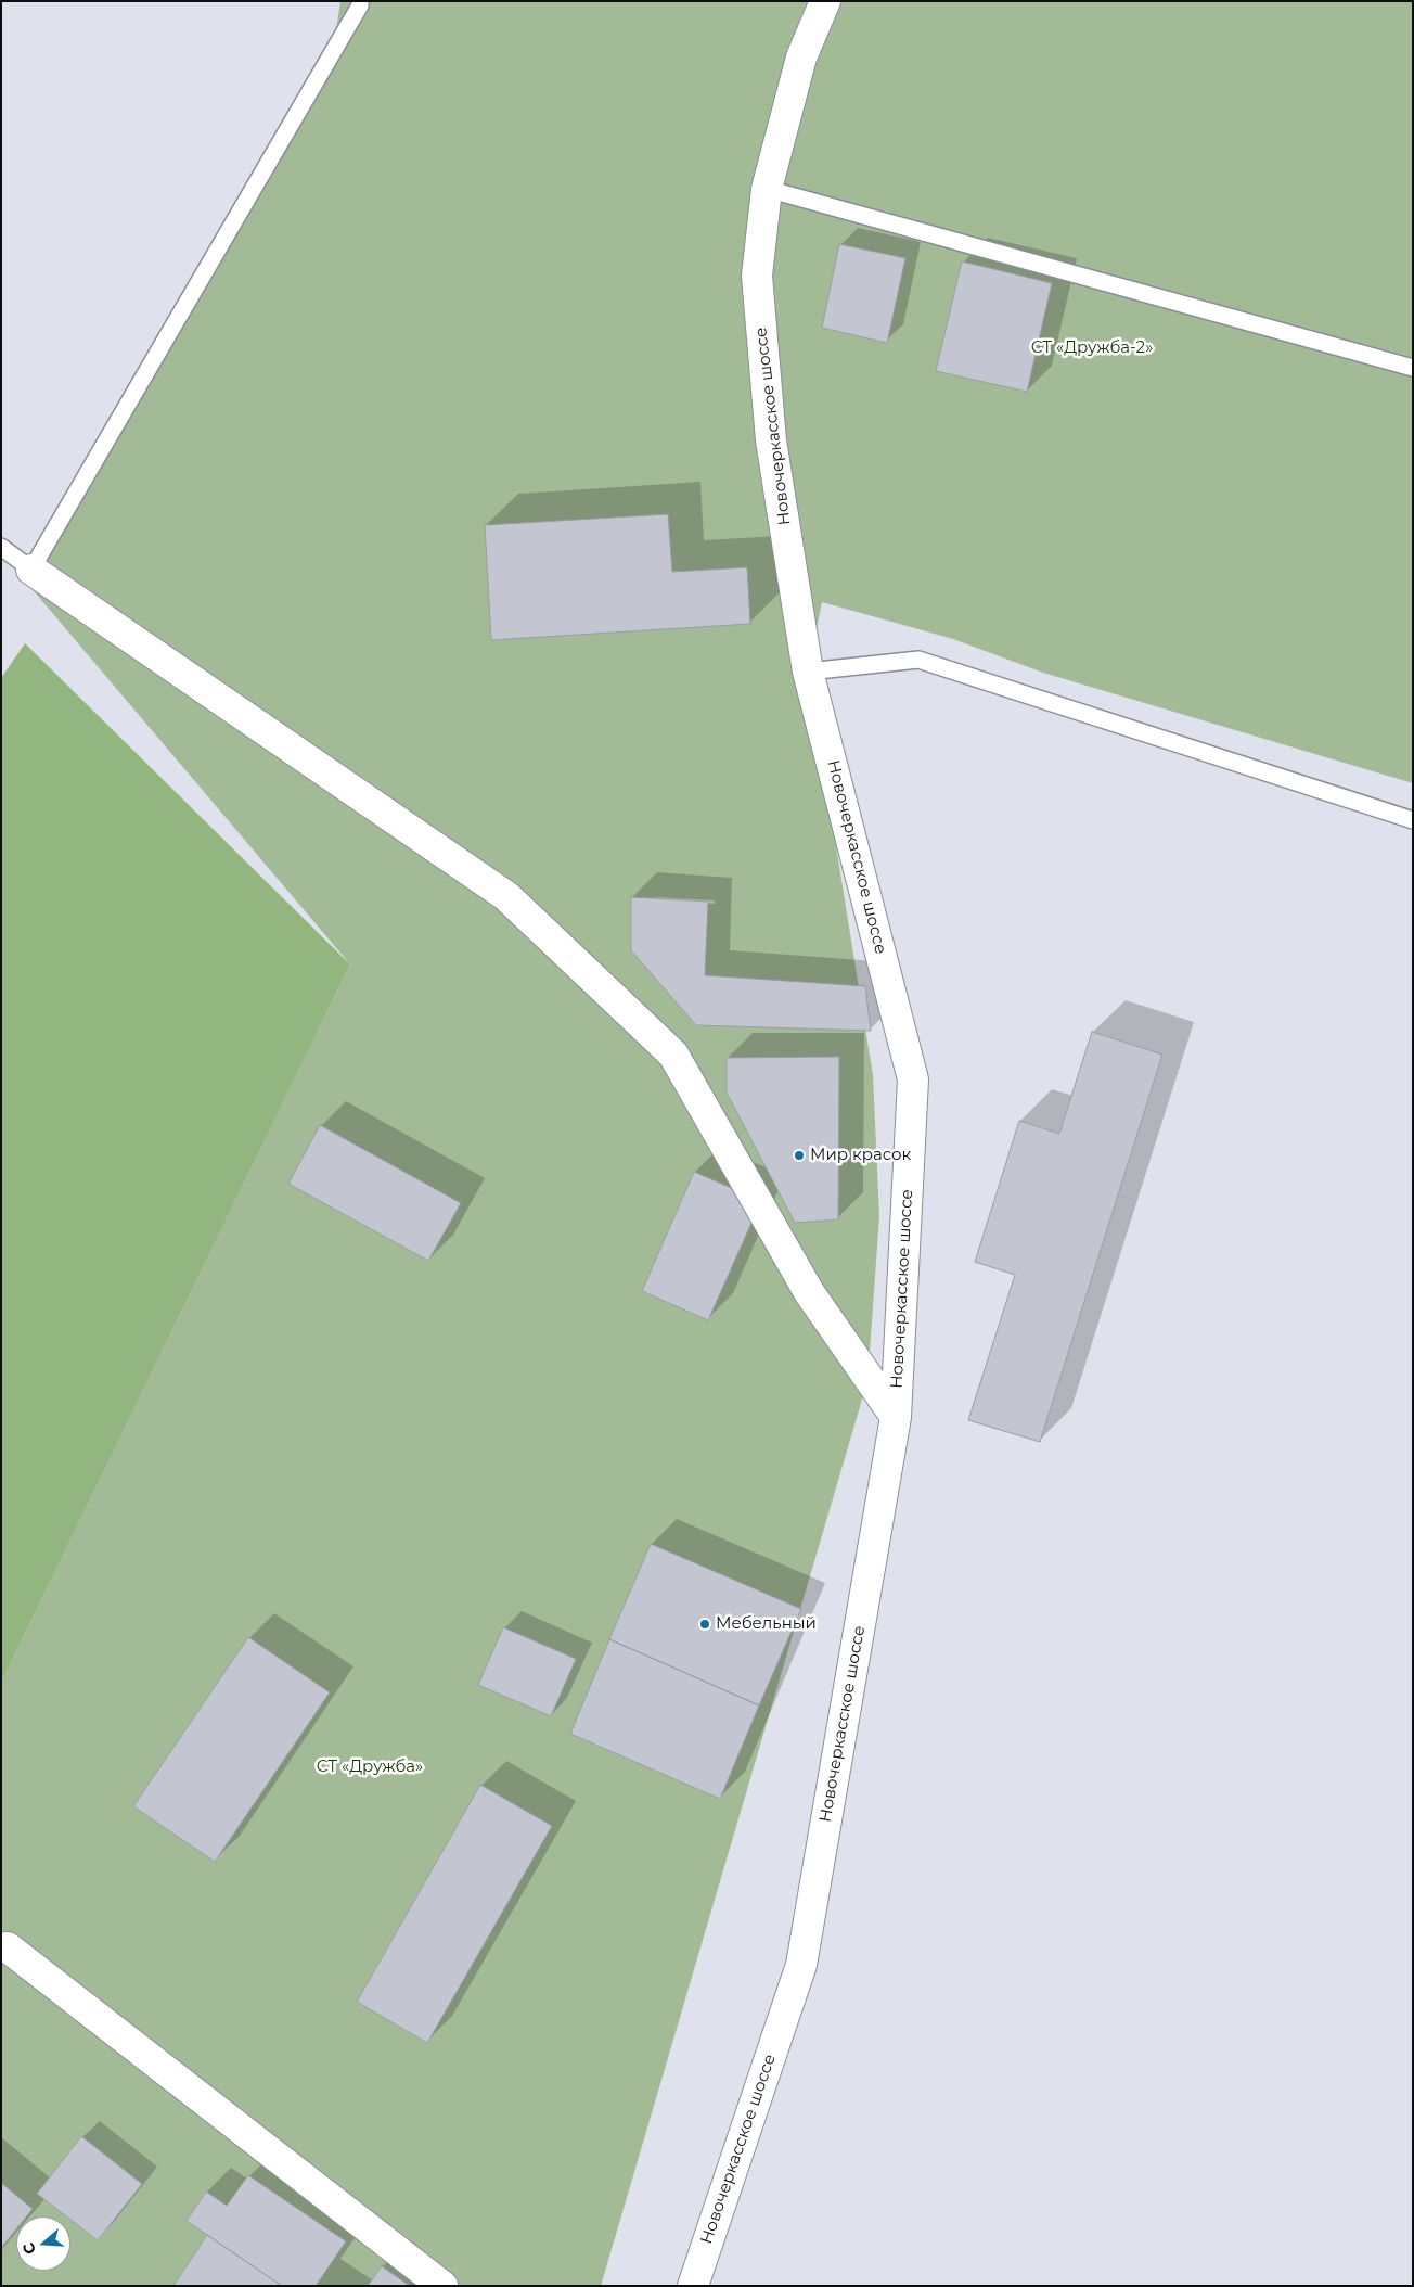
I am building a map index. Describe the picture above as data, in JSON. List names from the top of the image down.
{
  "streets": {
    "street": ["Новочеркасское шоссе"]
  },
  "parks": ["СТ «Дружба-2»", "СТ «Дружба»"],
  "places": ["Мир красок", "Мебельный"],
  "north": "left"
}
